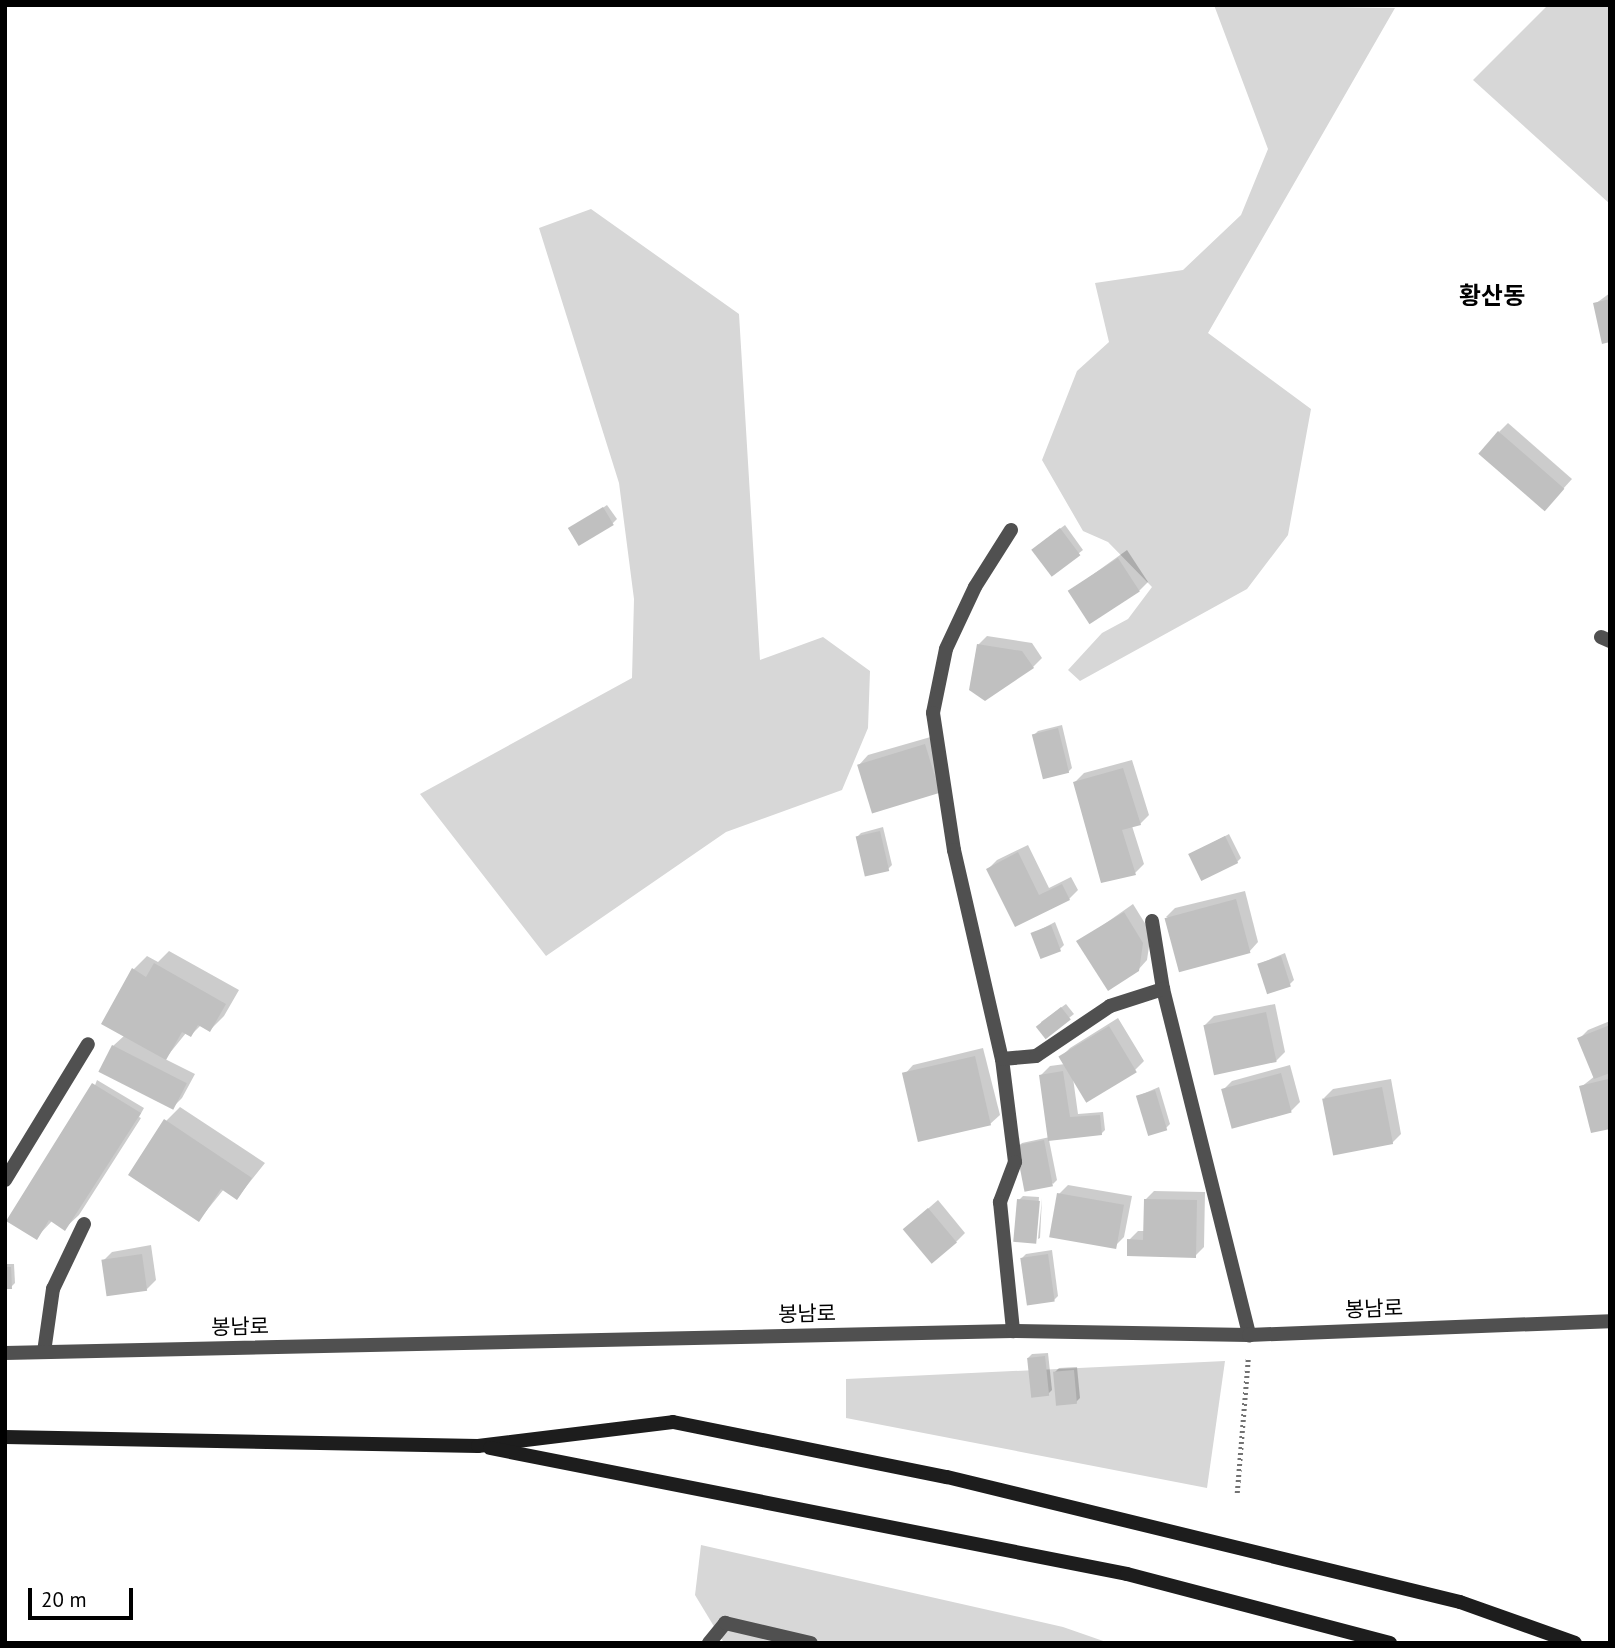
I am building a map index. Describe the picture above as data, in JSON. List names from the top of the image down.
{
  "streets": {
    "street": ["봉남로"]
  },
  "districts": ["황산동"],
  "scale_bar": "20 m"
}
